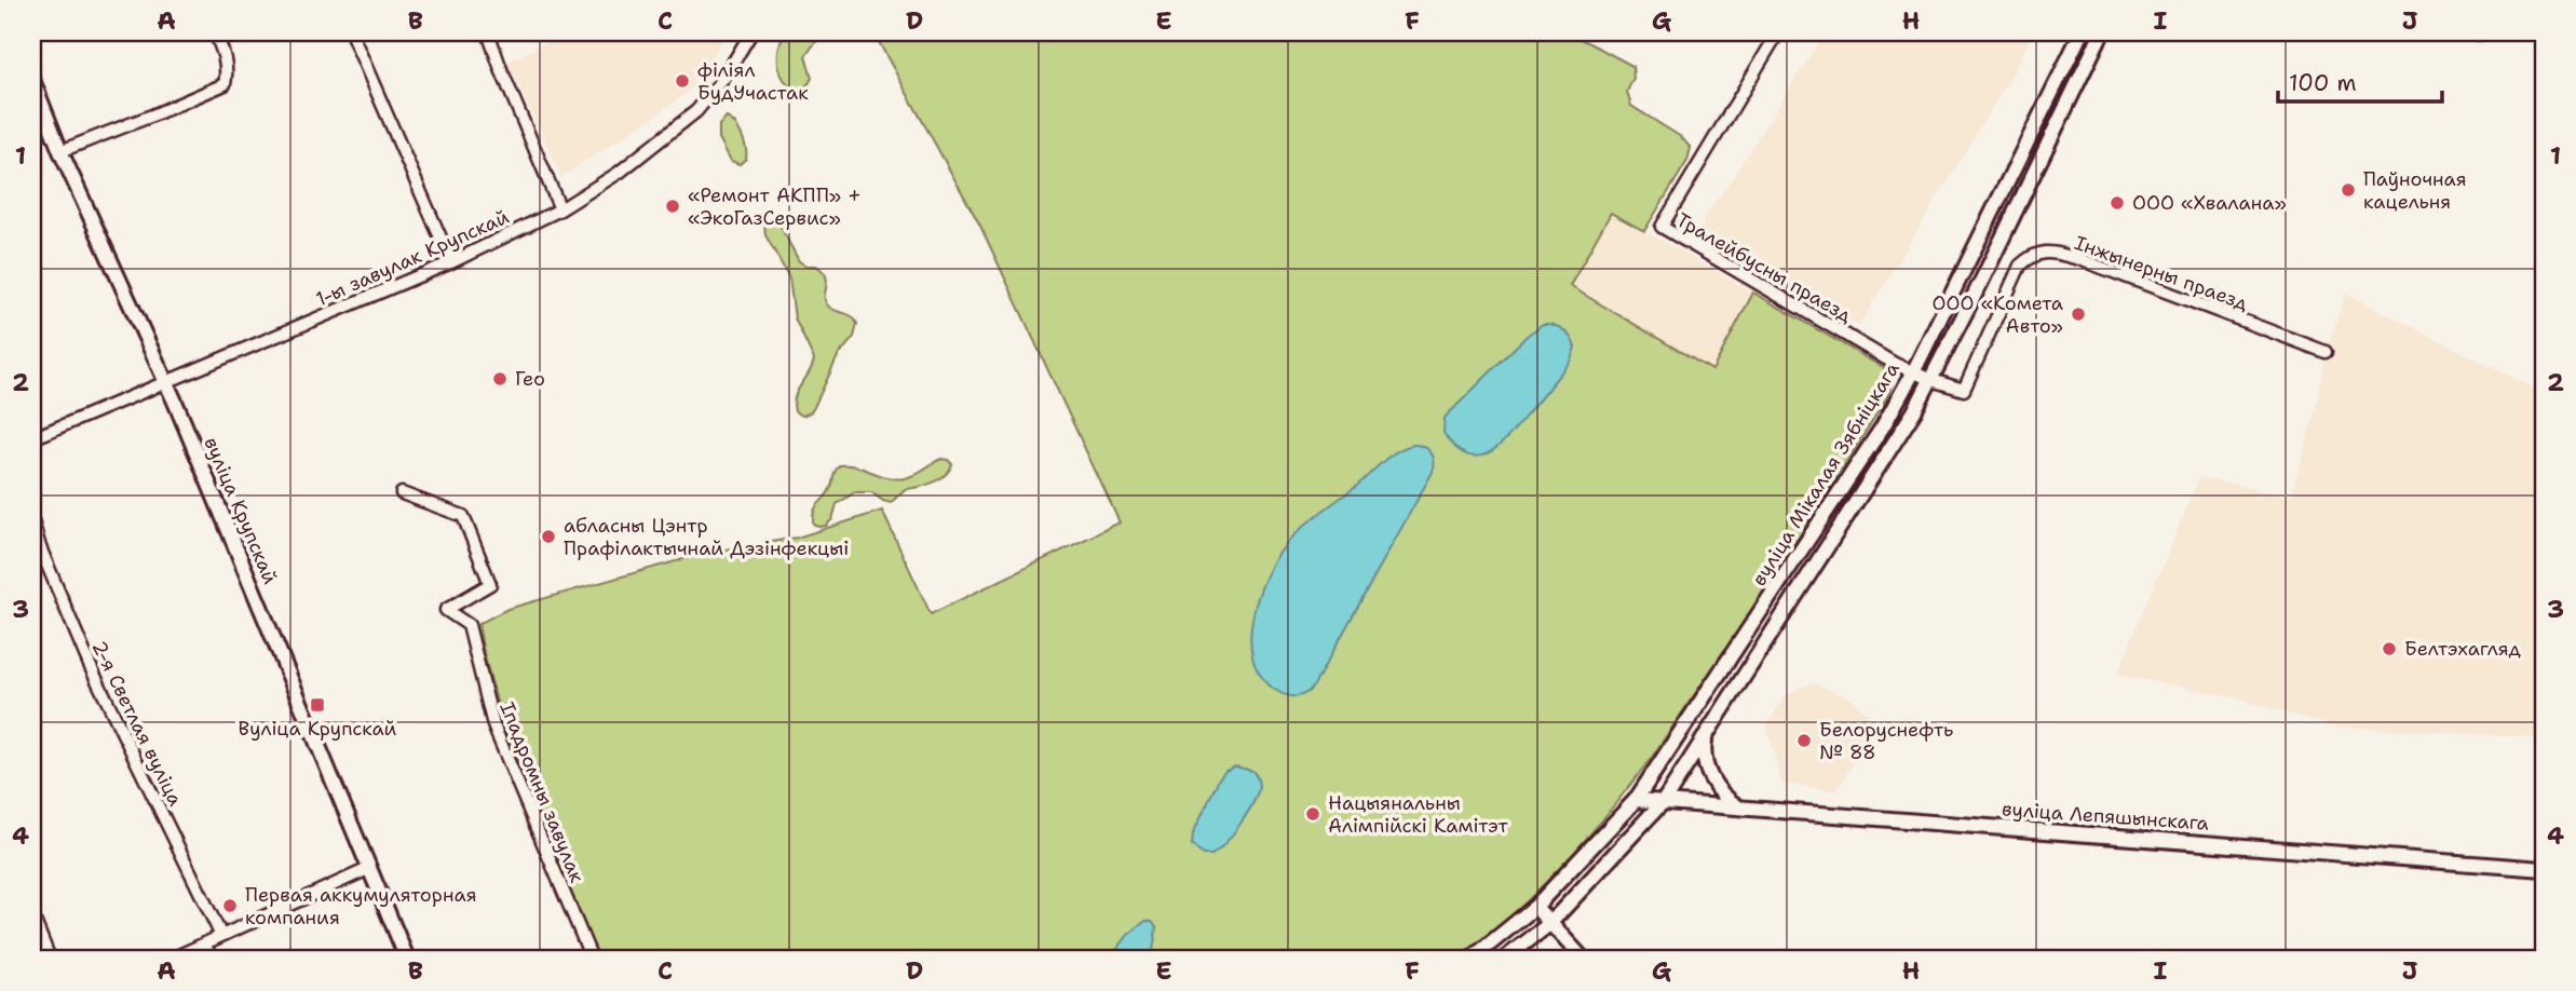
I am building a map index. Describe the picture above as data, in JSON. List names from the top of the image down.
{
  "streets": {
    "main road": ["вуліца Мікалая Зябніцкага", "вуліца Крупскай", "вуліца Лепяшынскага"],
    "street": [
      "1-ы завулак Крупскай",
      "Тралейбусны праезд",
      "Інжынерны праезд",
      "2-я Светлая вуліца",
      "Іпадромны завулак"
    ]
  },
  "crossings": [
    ["1-ы завулак Крупскай", "вуліца Крупскай"],
    ["Тралейбусны праезд", "Інжынерны праезд"],
    ["Тралейбусны праезд", "вуліца Мікалая Зябніцкага"],
    ["Інжынерны праезд", "вуліца Мікалая Зябніцкага"],
    ["вуліца Мікалая Зябніцкага", "вуліца Лепяшынскага"]
  ],
  "places": {
    "other": [
      "філіял БудУчастак",
      "Паўночная кацельня",
      "ООО «Хвалана»",
      "«Ремонт АКПП» + «ЭкоГазСервис»",
      "ООО «Комета Авто»",
      "Гео",
      "абласны Цэнтр Прафілактычнай Дэзінфекцыі",
      "Белтэхагляд",
      "Белоруснефть № 88",
      "Нацыянальны Алімпійскі Камітэт",
      "Первая аккумуляторная компания"
    ],
    "transit": ["Вуліца Крупскай"]
  },
  "scale_bar": "100 m",
  "grid": {
    "columns": [
      "A",
      "B",
      "C",
      "D",
      "E",
      "F",
      "G",
      "H",
      "I",
      "J"
    ],
    "rows": [
      "1",
      "2",
      "3",
      "4"
    ]
  }
}
